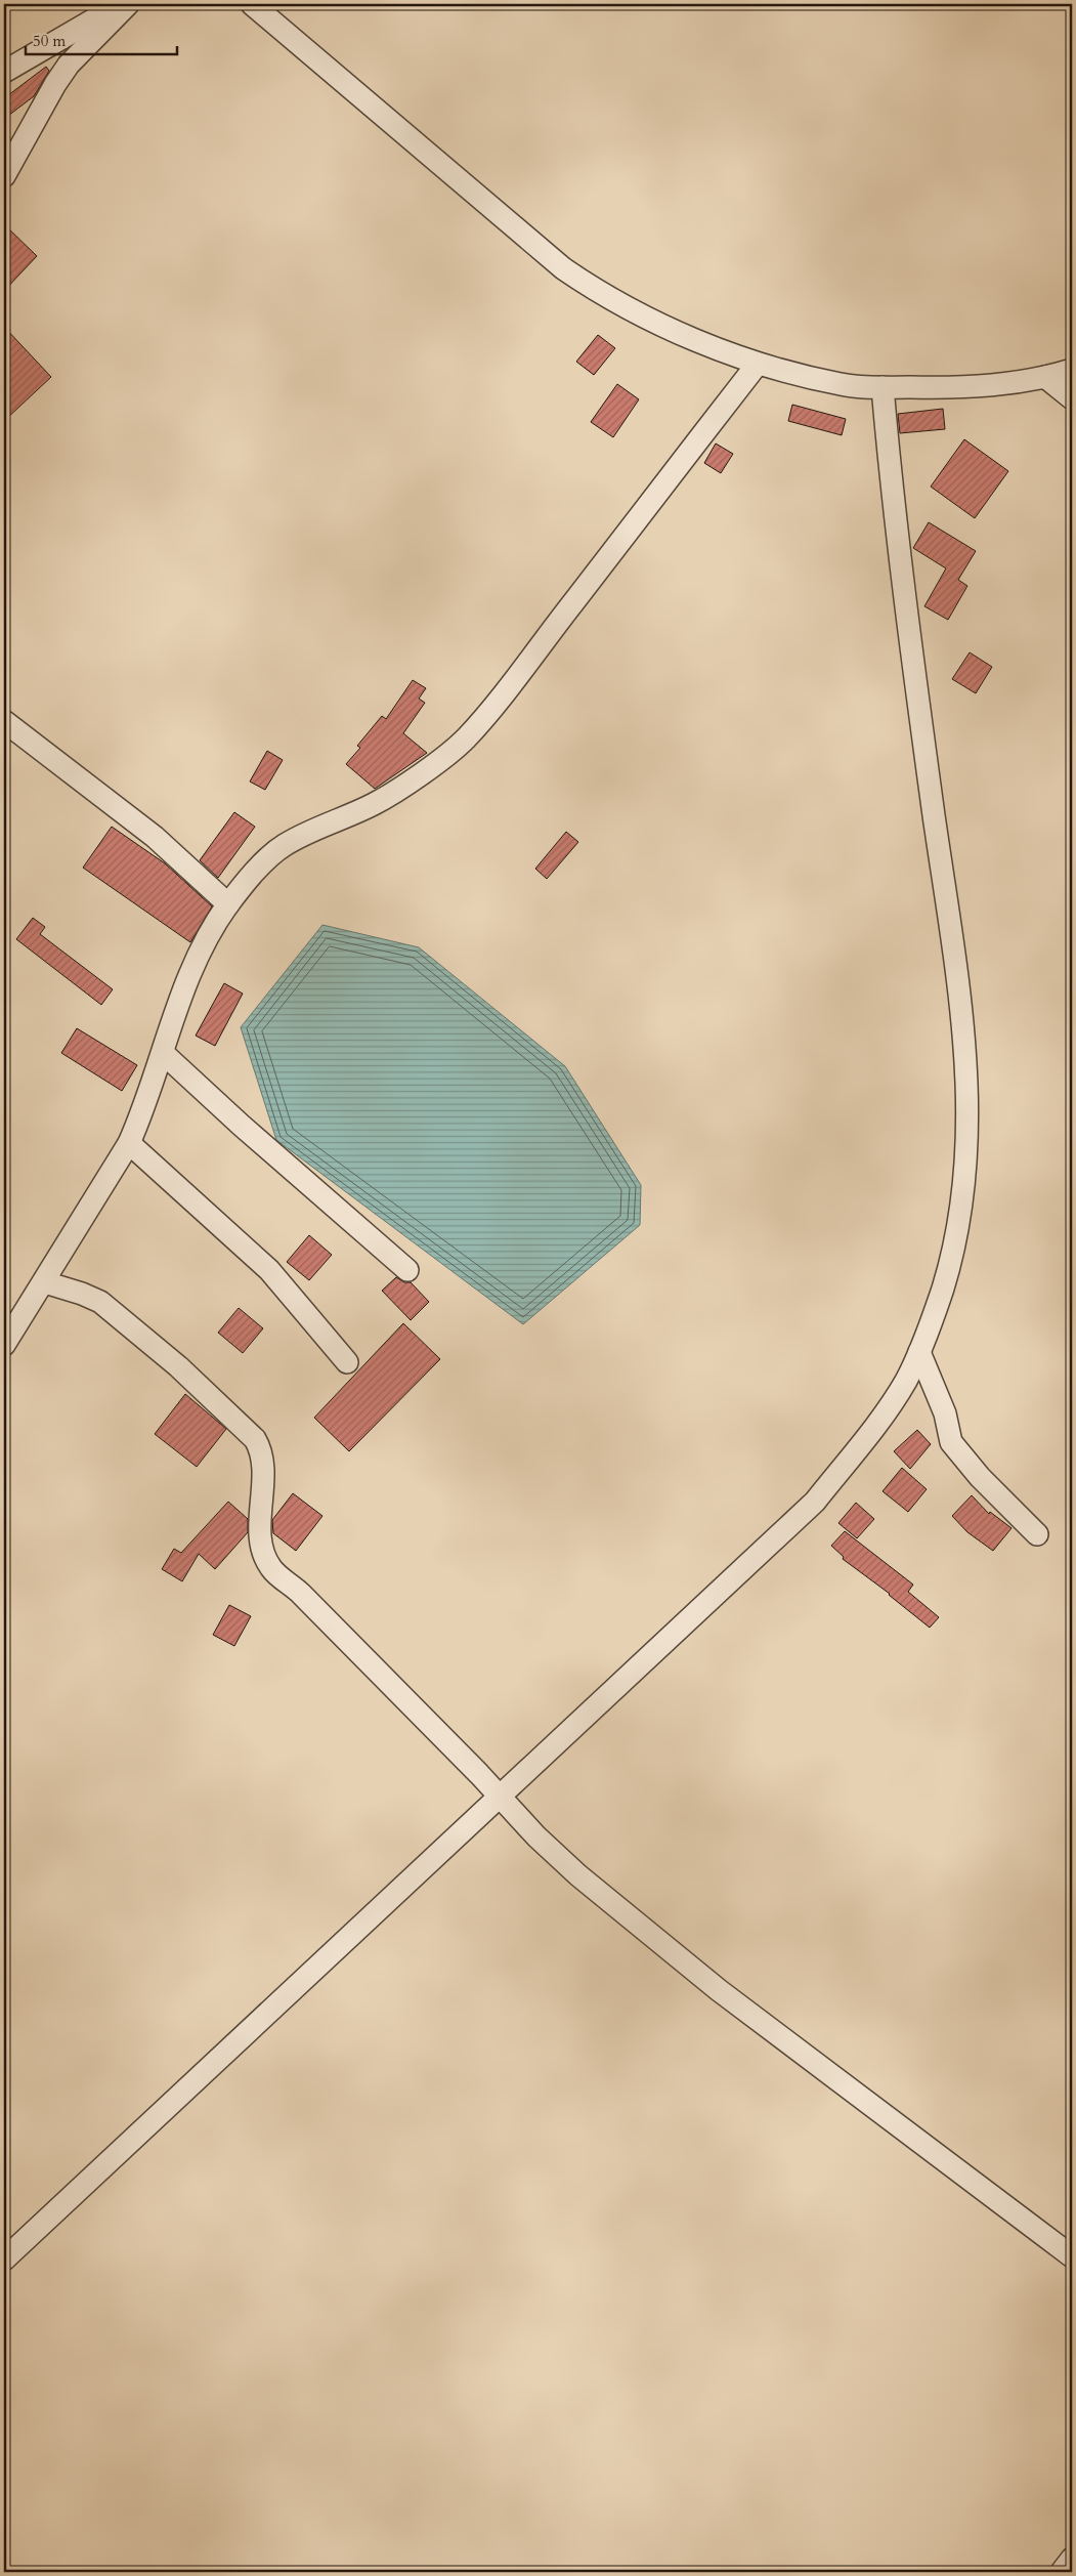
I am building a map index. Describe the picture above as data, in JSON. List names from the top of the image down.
{
  "scale_bar": "50 m"
}
